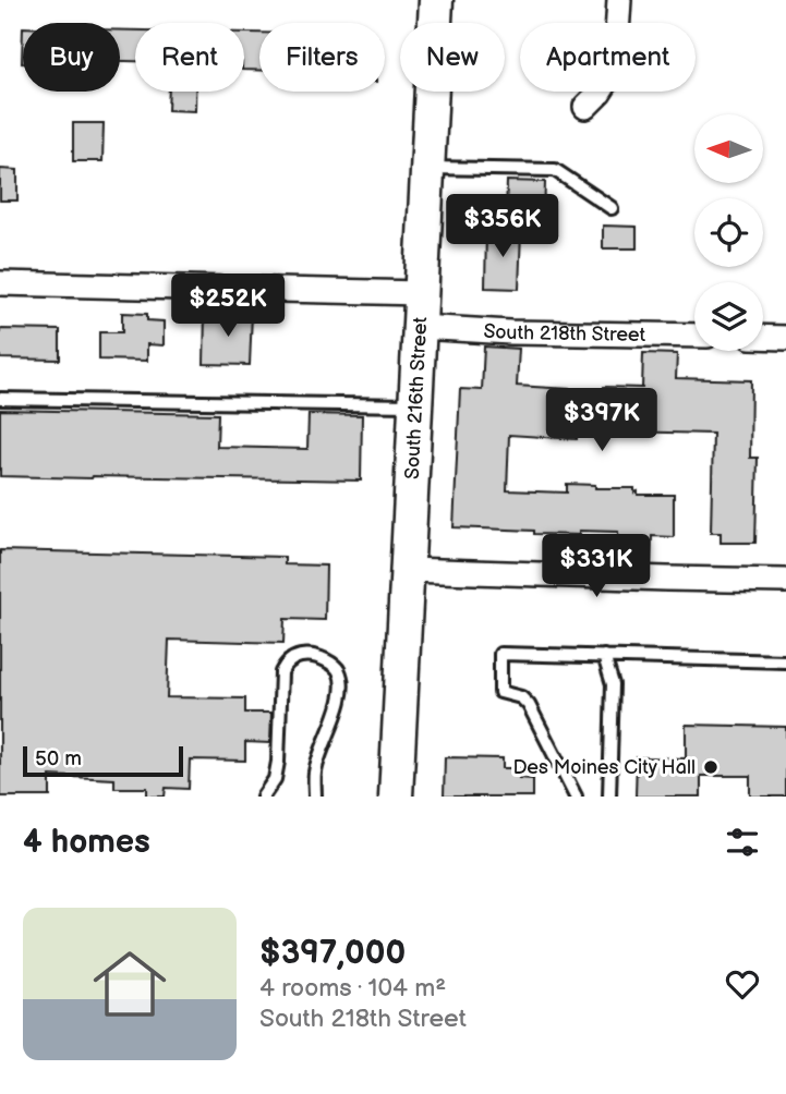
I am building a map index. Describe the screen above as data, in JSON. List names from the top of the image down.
{
  "streets": {
    "main road": ["South 216th Street"],
    "street": ["South 218th Street"]
  },
  "crossings": [
    ["South 218th Street", "South 216th Street"]
  ],
  "places": ["Des Moines City Hall"],
  "scale_bar": "50 m",
  "north": "left",
  "page": {
    "chip": [
      "Buy",
      "Rent",
      "Filters",
      "New",
      "Apartment"
    ],
    "price": [
      "$356K",
      "$252K",
      "$397K",
      "$331K"
    ],
    "scale": "50 m",
    "heading": "4 homes",
    "list": [
      {
        "name": "$397,000",
        "note": "4 rooms · 104 m² · South 218th Street"
      }
    ]
  }
}
